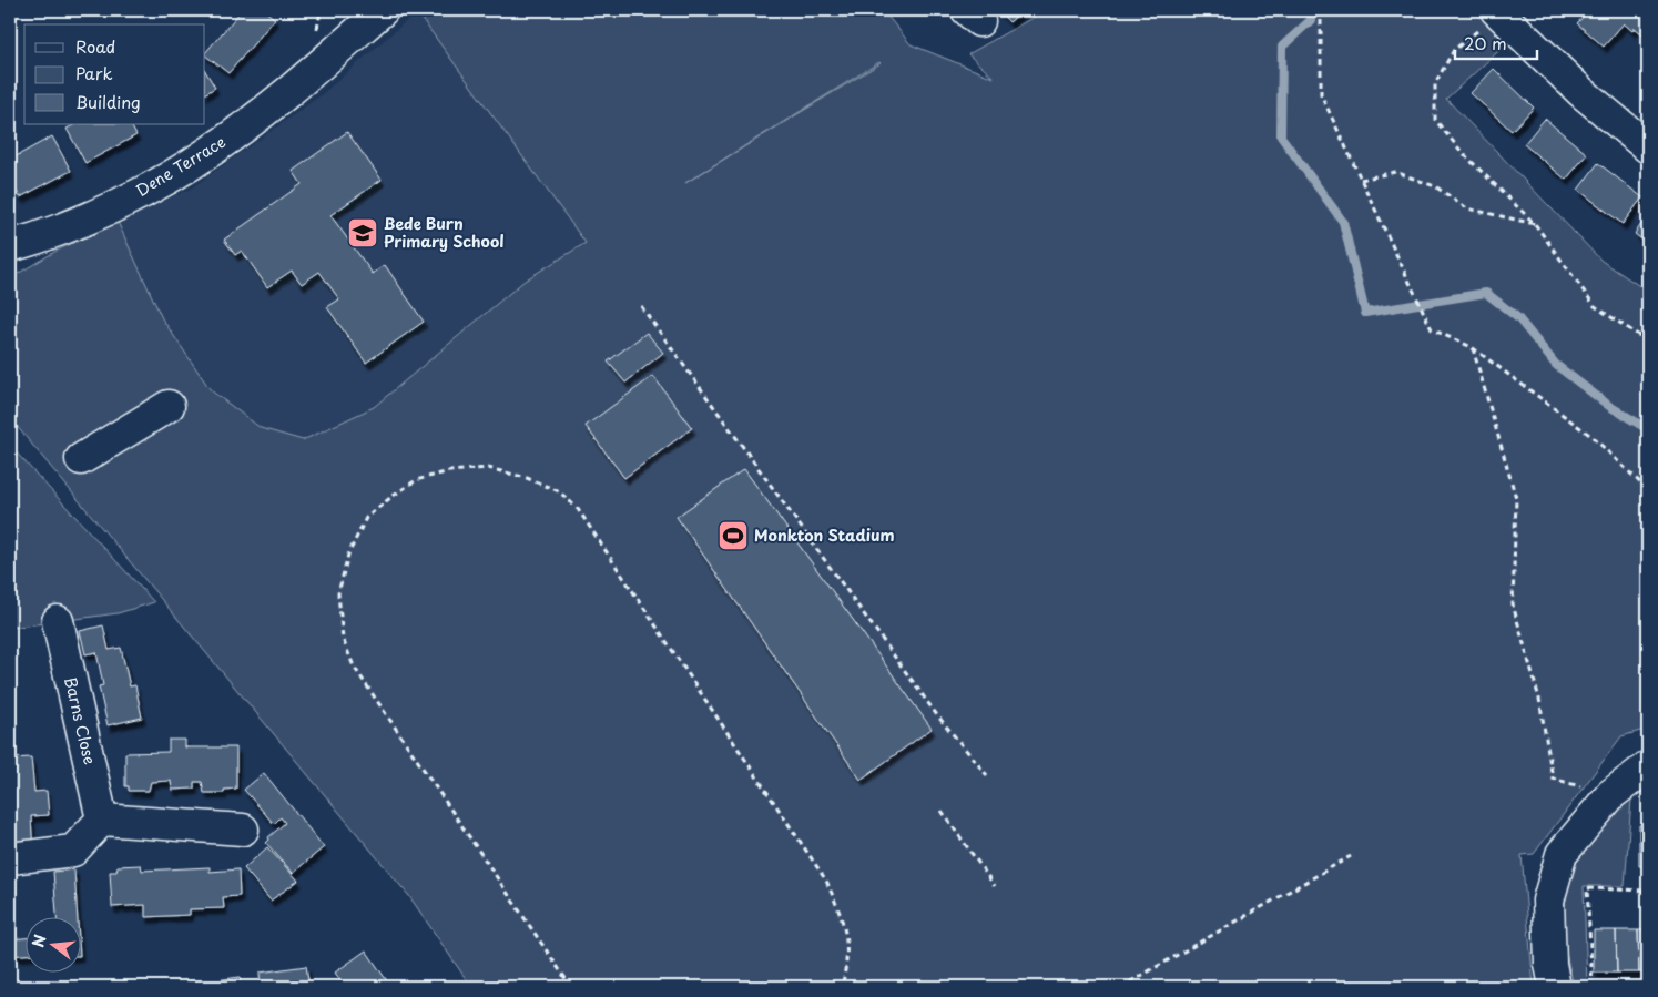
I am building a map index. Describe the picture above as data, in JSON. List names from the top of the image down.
{
  "streets": {
    "street": ["Dene Terrace", "Barns Close"]
  },
  "places": {
    "school or university": ["Bede Burn Primary School"],
    "sports": ["Monkton Stadium"]
  },
  "legend": ["Road", "Park", "Building"],
  "scale_bar": "20 m",
  "north": "left"
}
